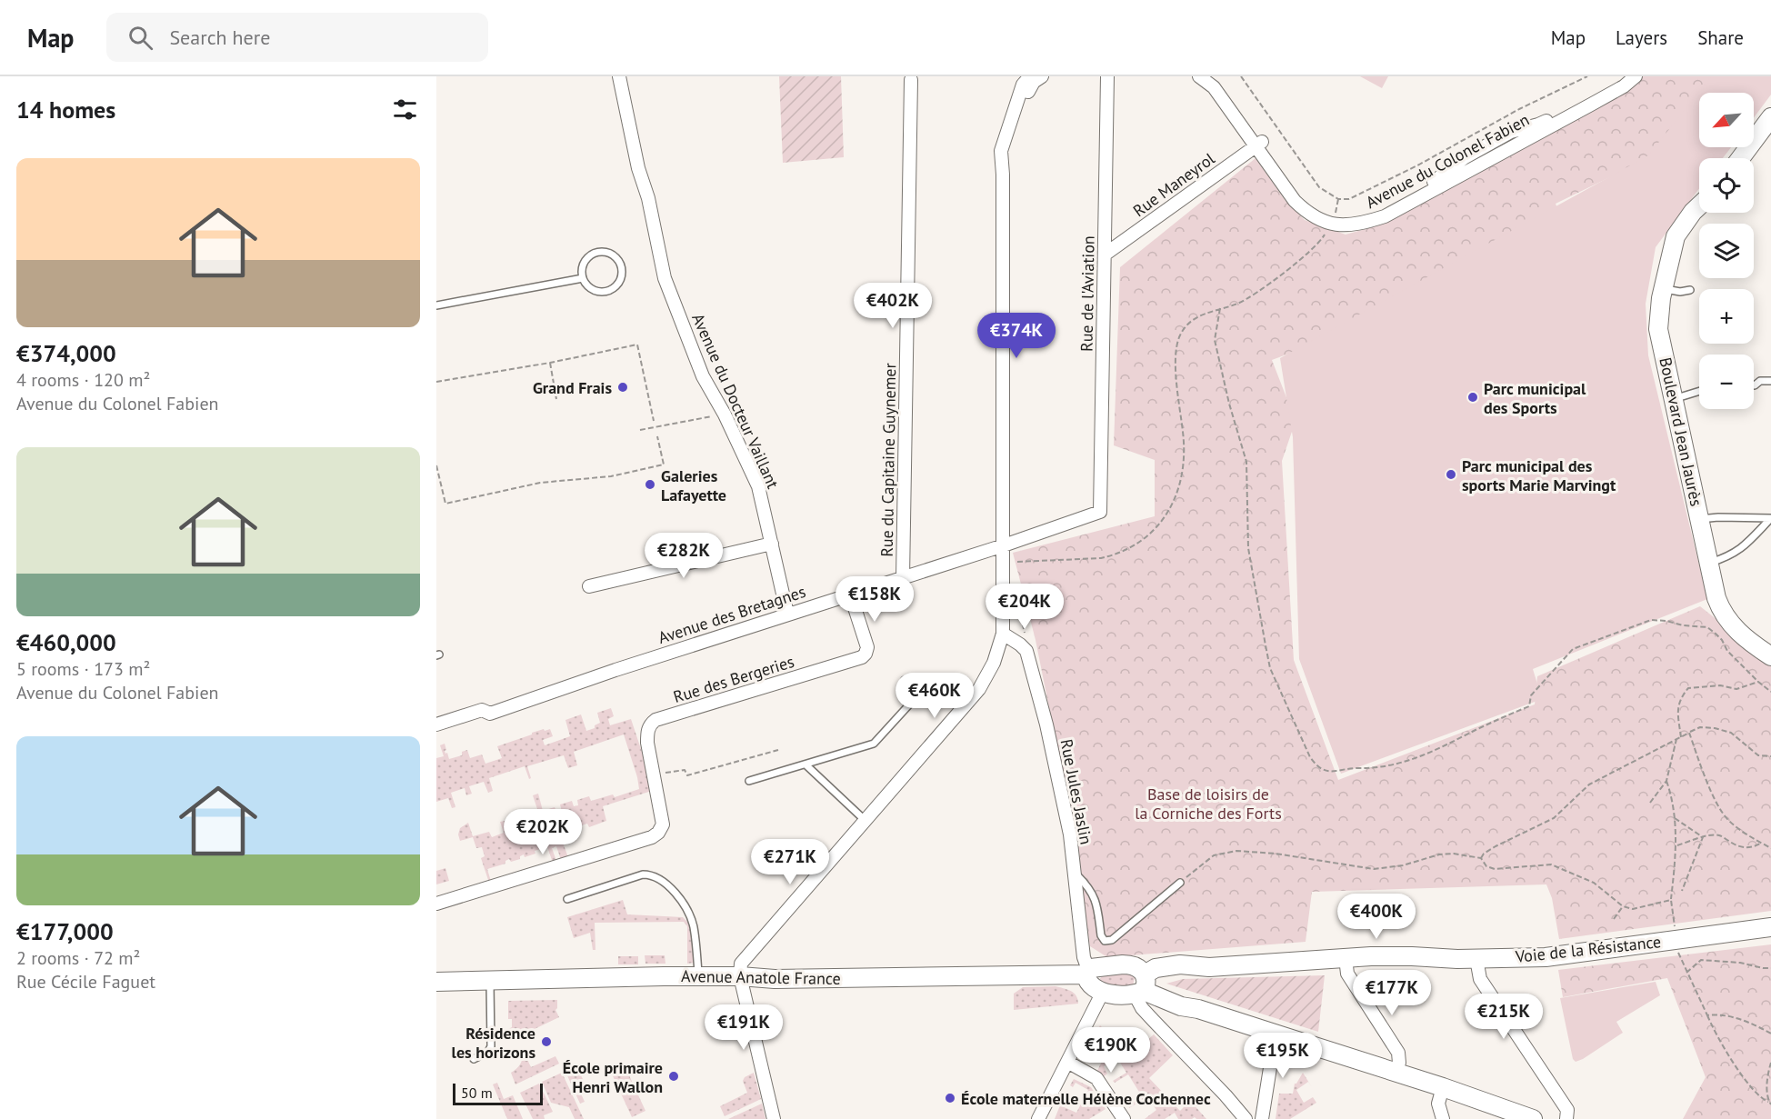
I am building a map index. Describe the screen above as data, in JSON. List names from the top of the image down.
{
  "streets": {
    "street": [
      "Avenue du Colonel Fabien",
      "Rue Maneyrol",
      "Rue de l'Aviation",
      "Avenue du Docteur Vaillant",
      "Boulevard Jean Jaurès",
      "Rue du Capitaine Guynemer",
      "Avenue des Bretagnes",
      "Rue des Bergeries",
      "Rue Jules Jaslin",
      "Voie de la Résistance",
      "Avenue Anatole France"
    ]
  },
  "crossings": [
    ["Avenue du Colonel Fabien", "Rue Maneyrol"],
    ["Rue Maneyrol", "Rue de l'Aviation"],
    ["Rue de l'Aviation", "Avenue des Bretagnes"],
    ["Avenue du Docteur Vaillant", "Avenue des Bretagnes"],
    ["Rue du Capitaine Guynemer", "Avenue des Bretagnes"],
    ["Avenue des Bretagnes", "Rue des Bergeries"],
    ["Rue Jules Jaslin", "Avenue Anatole France"],
    ["Voie de la Résistance", "Avenue Anatole France"]
  ],
  "parks": ["Base de loisirs de la Corniche des Forts"],
  "places": [
    "Grand Frais",
    "Parc municipal des Sports",
    "Parc municipal des sports Marie Marvingt",
    "Galeries Lafayette",
    "Résidence les horizons",
    "École primaire Henri Wallon",
    "École maternelle Hélène Cochennec"
  ],
  "scale_bar": "50 m",
  "north": "bottom left",
  "page": {
    "header": "Map",
    "search": "Search here",
    "nav": ["Map", "Layers", "Share"],
    "heading": "14 homes",
    "map_buttons": ["+", "−"],
    "list": [
      {
        "name": "€374,000",
        "note": "4 rooms · 120 m² · Avenue du Colonel Fabien"
      },
      {
        "name": "€460,000",
        "note": "5 rooms · 173 m² · Avenue du Colonel Fabien"
      },
      {
        "name": "€177,000",
        "note": "2 rooms · 72 m² · Rue Cécile Faguet"
      }
    ],
    "price": [
      "€402K",
      "€374K",
      "€282K",
      "€158K",
      "€204K",
      "€460K",
      "€202K",
      "€271K",
      "€400K",
      "€177K",
      "€215K",
      "€191K",
      "€190K",
      "€195K"
    ],
    "scale": "50 m"
  }
}
